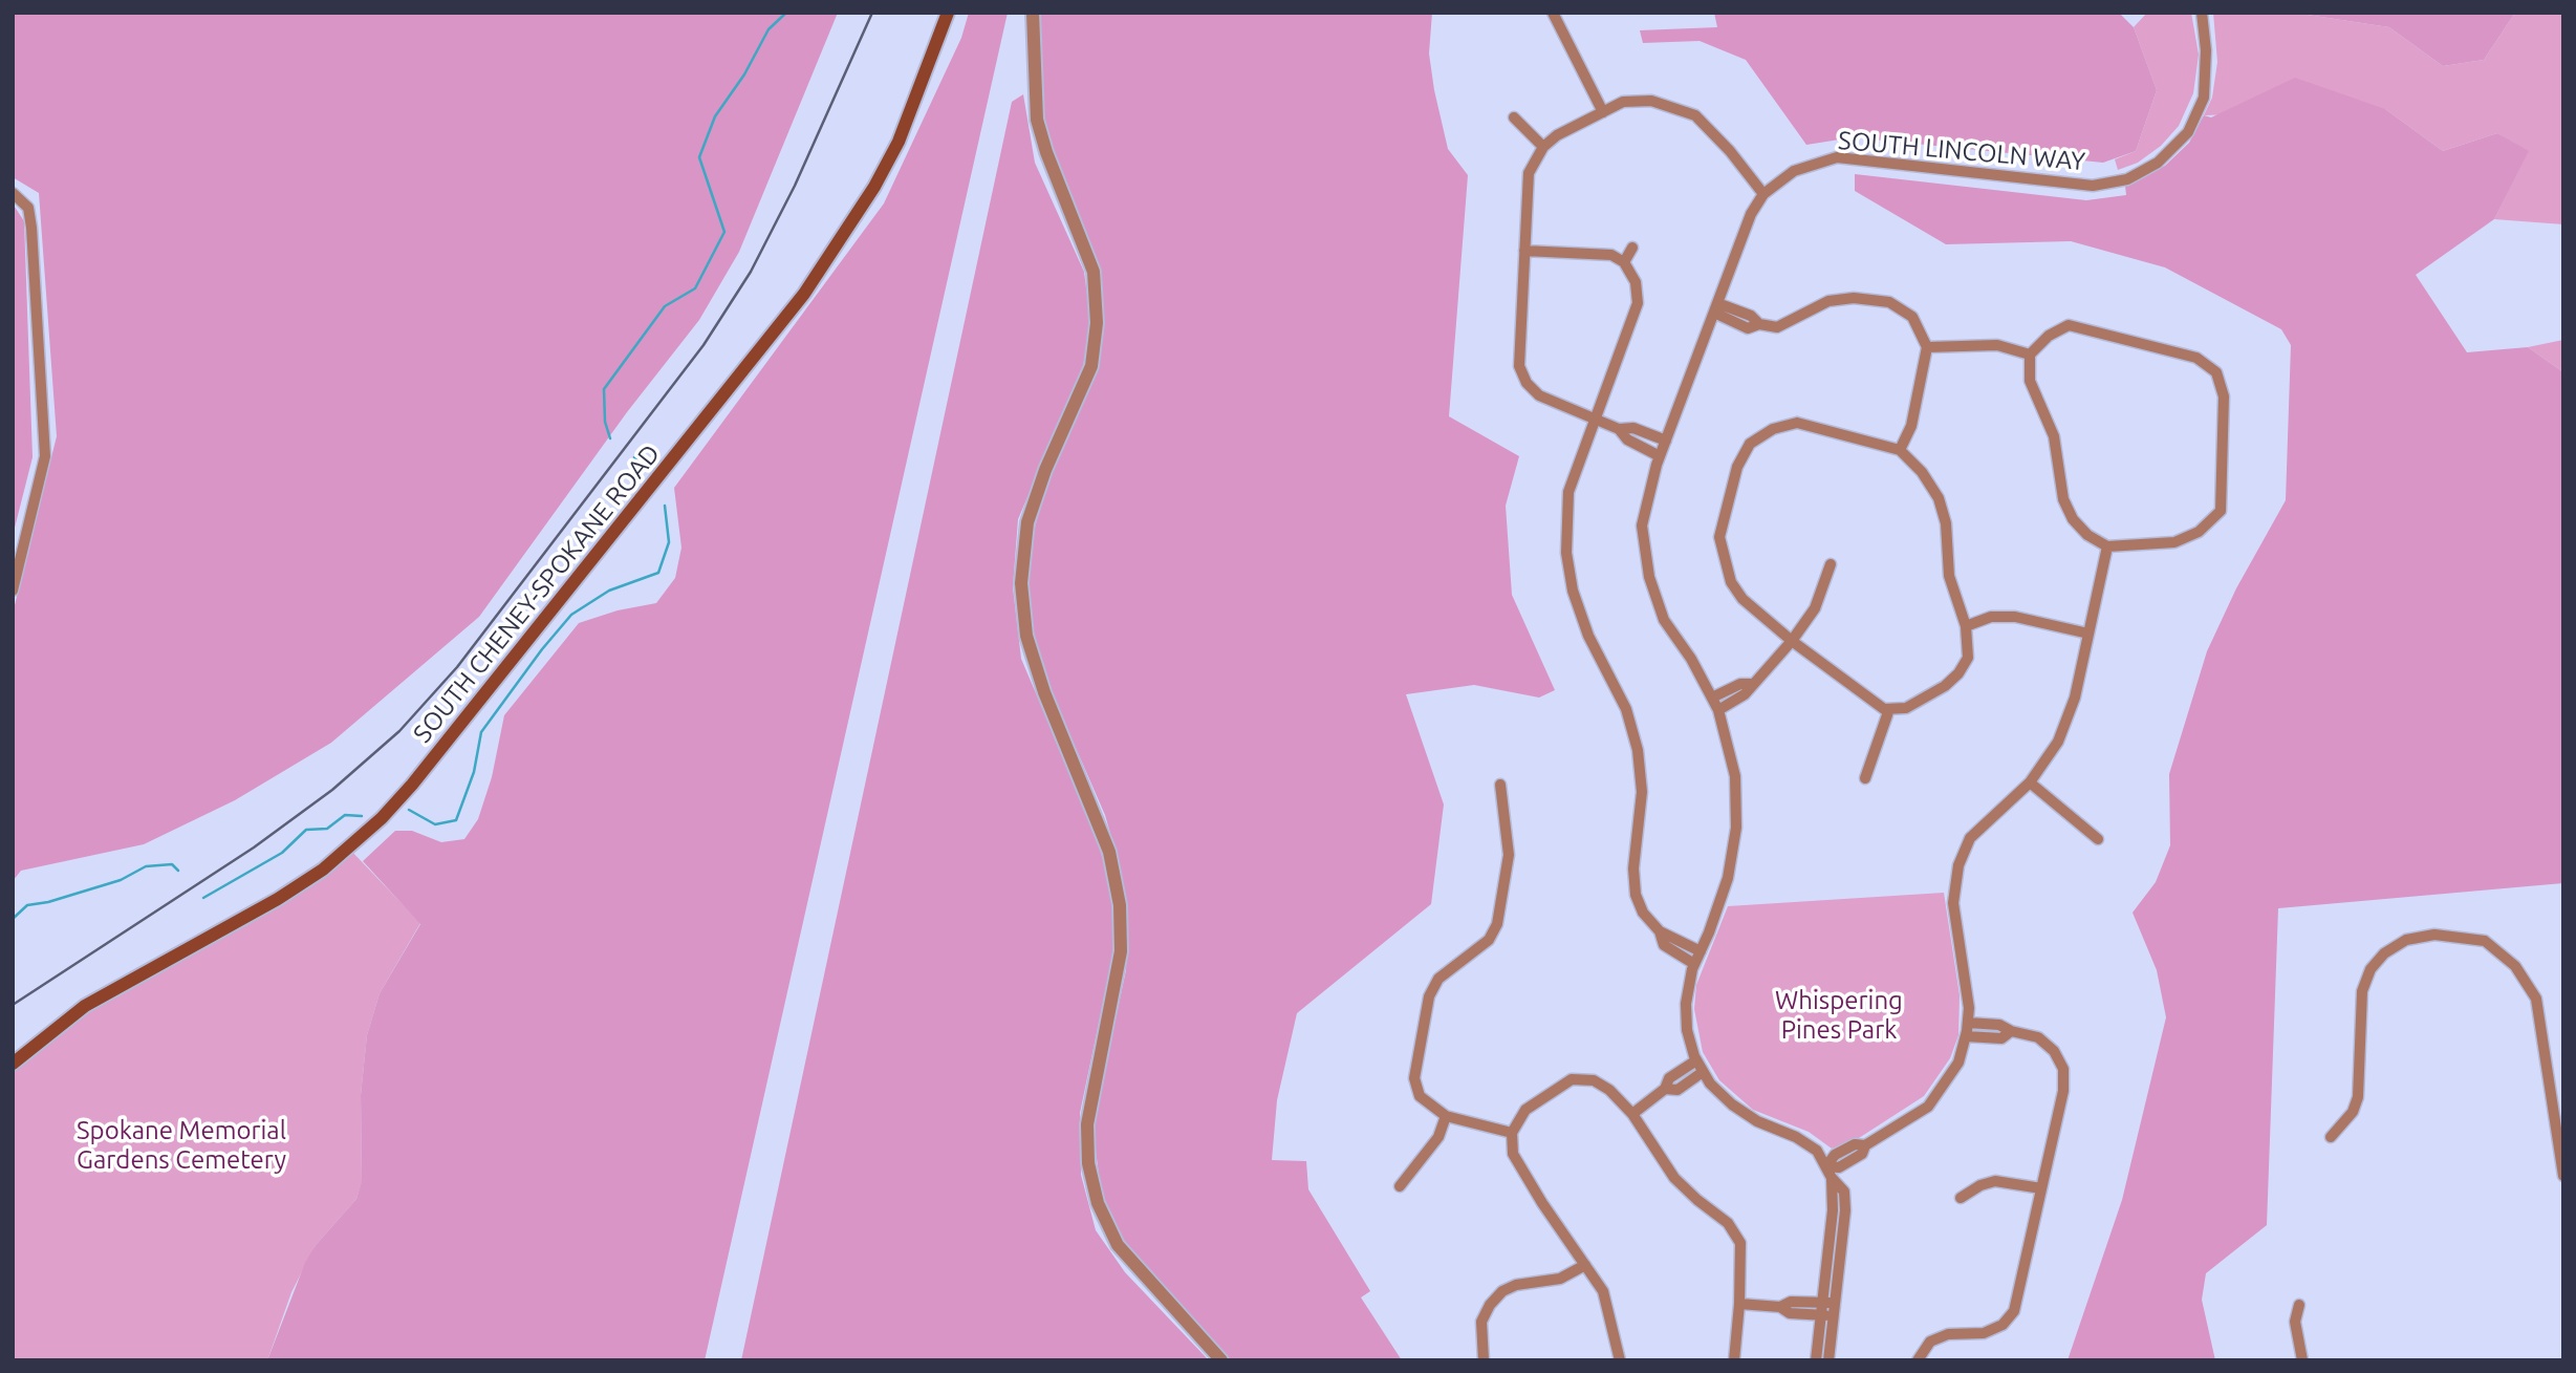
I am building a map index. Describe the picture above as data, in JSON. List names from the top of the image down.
{
  "streets": {
    "main road": ["SOUTH CHENEY-SPOKANE ROAD"],
    "street": ["SOUTH LINCOLN WAY"]
  },
  "parks": ["Whispering Pines Park", "Spokane Memorial Gardens Cemetery"]
}
